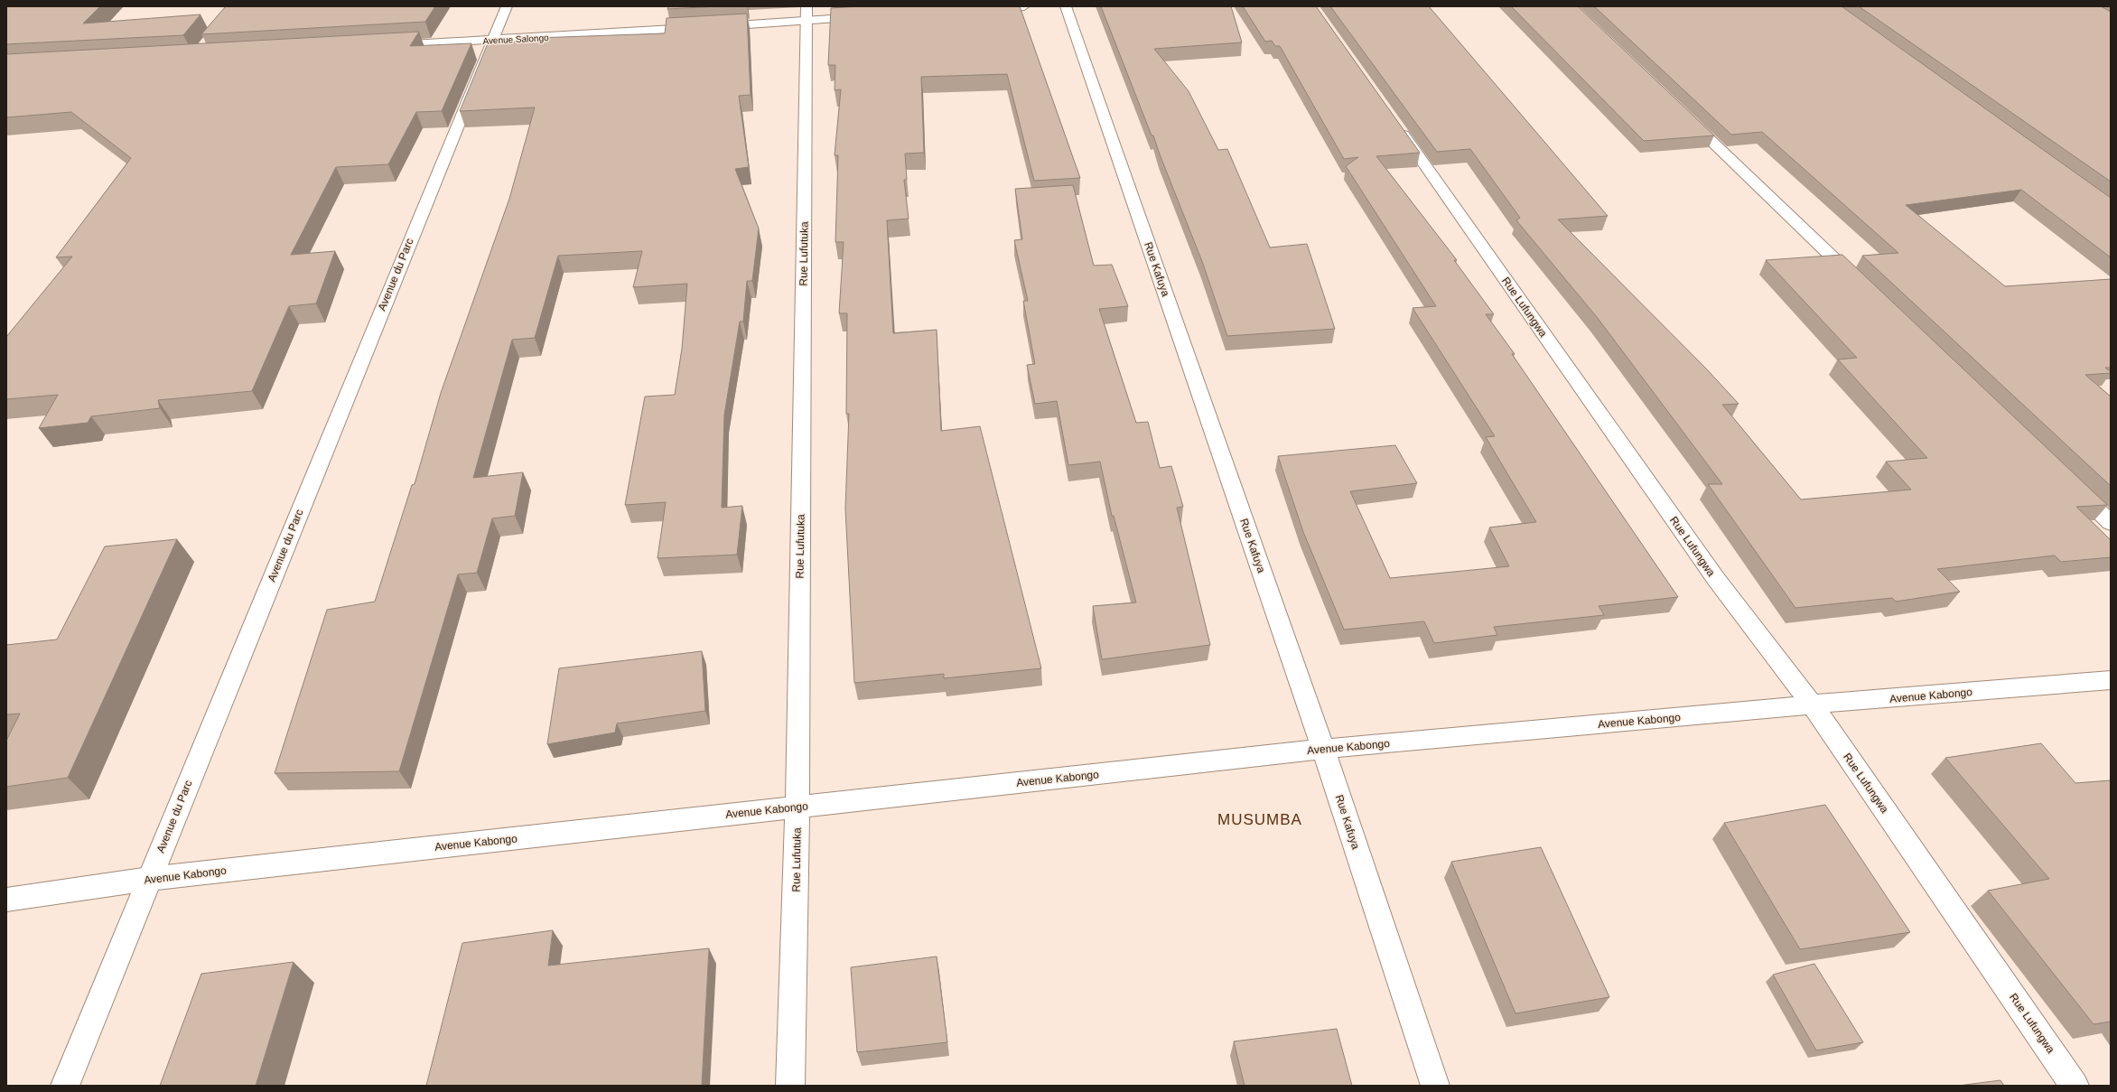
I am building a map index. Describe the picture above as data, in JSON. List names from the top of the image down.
{
  "streets": {
    "street": [
      "Avenue Salongo",
      "Rue Lufutuka",
      "Rue Kafuya",
      "Avenue du Parc",
      "Rue Lufungwa",
      "Avenue Kabongo"
    ]
  },
  "crossings": [
    ["Avenue Salongo", "Rue Lufutuka"],
    ["Avenue Salongo", "Avenue du Parc"],
    ["Rue Lufutuka", "Avenue Kabongo"],
    ["Rue Kafuya", "Avenue Kabongo"],
    ["Avenue du Parc", "Avenue Kabongo"],
    ["Rue Lufungwa", "Avenue Kabongo"]
  ],
  "districts": ["MUSUMBA"]
}
